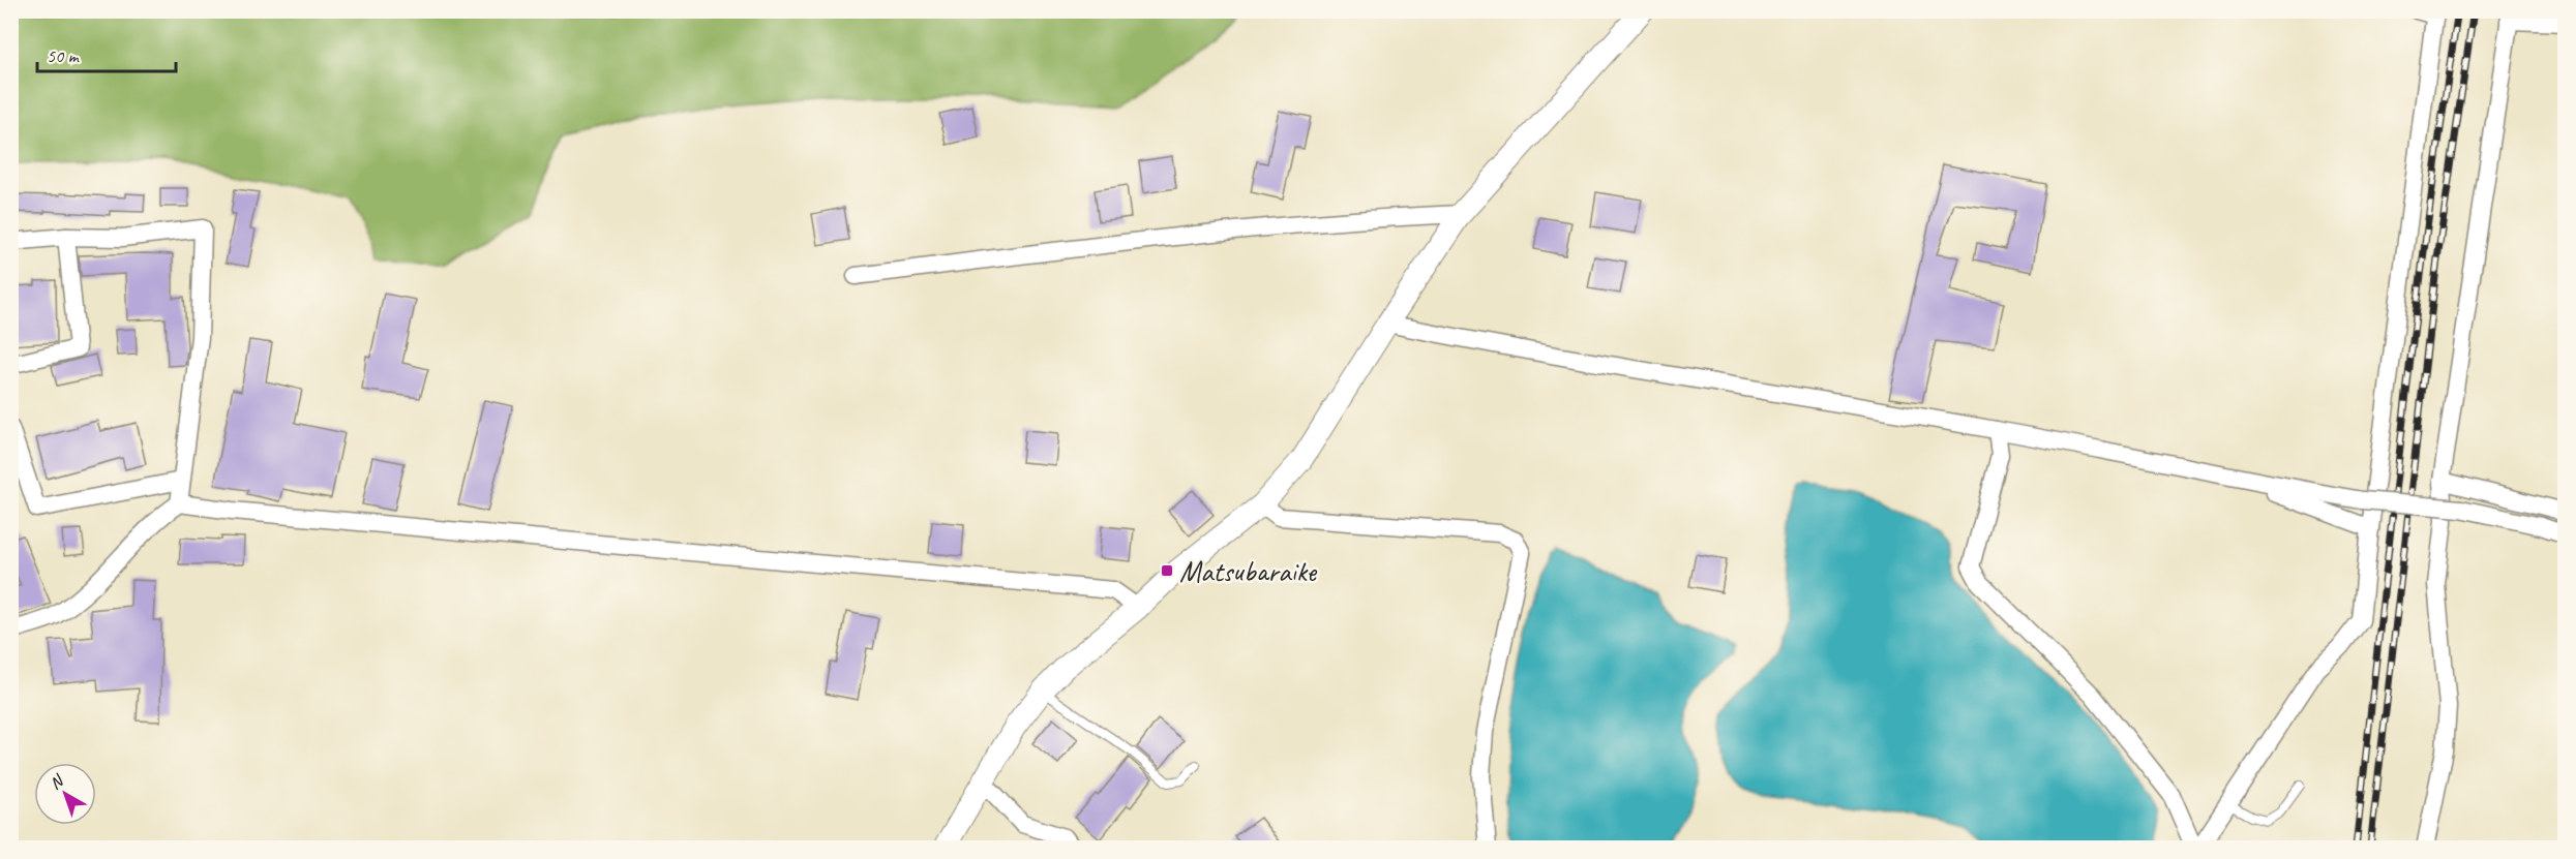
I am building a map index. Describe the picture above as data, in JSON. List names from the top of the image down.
{
  "places": {
    "transit": ["Matsubaraike"]
  },
  "scale_bar": "50 m",
  "north": "top left"
}
